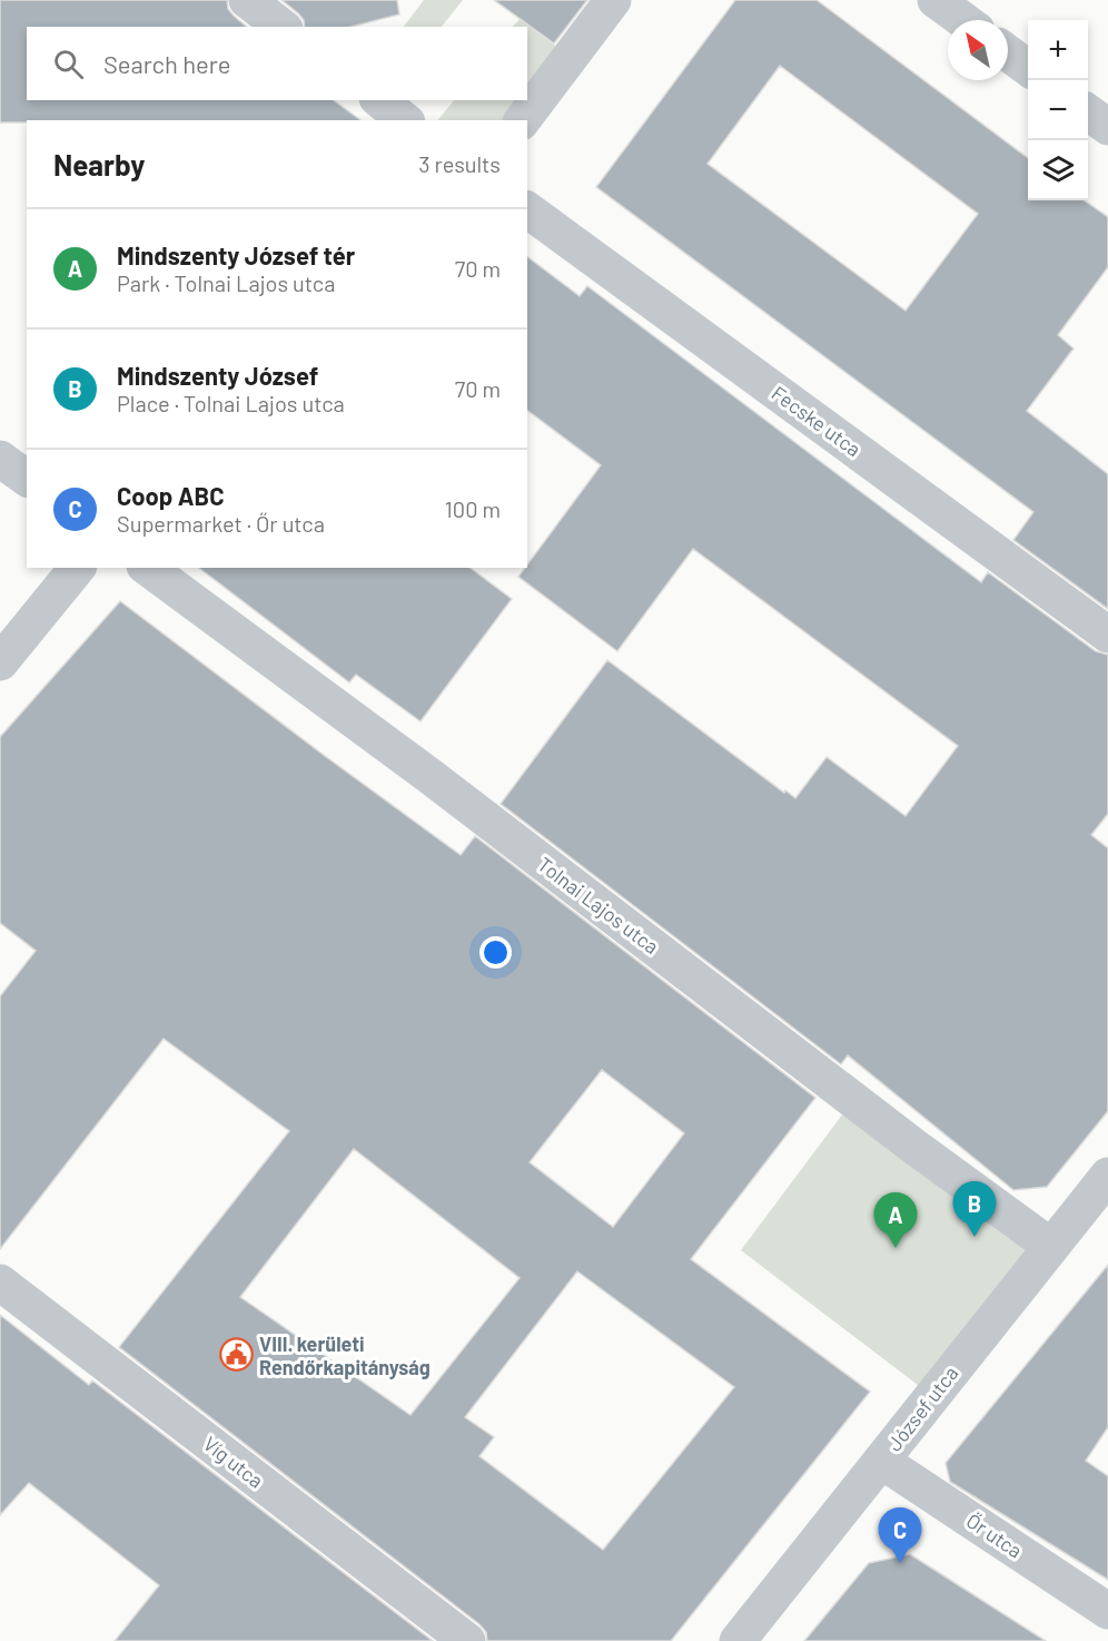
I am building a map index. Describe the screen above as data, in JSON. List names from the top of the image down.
{
  "streets": {
    "street": [
      "Fecske utca",
      "Tolnai Lajos utca",
      "József utca",
      "Víg utca",
      "Őr utca"
    ]
  },
  "crossings": [
    ["Tolnai Lajos utca", "József utca"],
    ["József utca", "Őr utca"]
  ],
  "places": {
    "public building": ["VIII. kerületi Rendőrkapitányság"]
  },
  "north": "top left",
  "page": {
    "map_buttons": ["+", "−"],
    "search": "Search here",
    "heading": ["Nearby", "3 results"],
    "list": [
      {
        "mark": "A",
        "name": "Mindszenty József tér",
        "note": "Park · Tolnai Lajos utca",
        "value": "70 m"
      },
      {
        "mark": "B",
        "name": "Mindszenty József",
        "note": "Place · Tolnai Lajos utca",
        "value": "70 m"
      },
      {
        "mark": "C",
        "name": "Coop ABC",
        "note": "Supermarket · Őr utca",
        "value": "100 m"
      }
    ],
    "pins": ["B", "A", "C"]
  }
}
